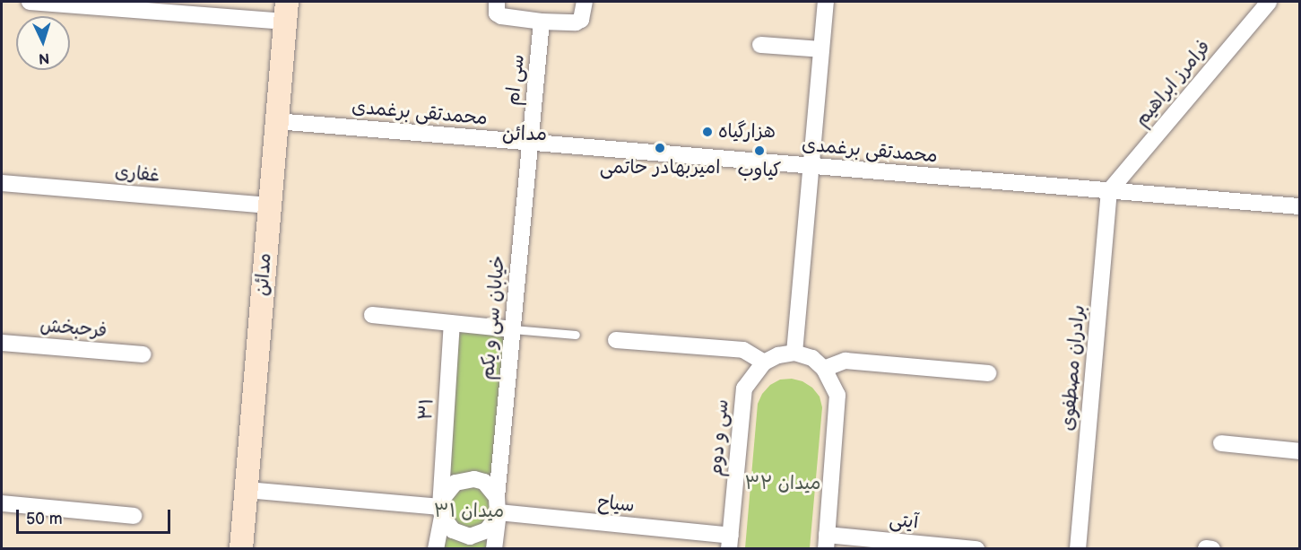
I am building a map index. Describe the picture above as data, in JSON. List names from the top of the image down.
{
  "streets": {
    "main road": ["مدائن"],
    "street": [
      "سی ام",
      "فرامرز ابراهیم",
      "محمدتقی برغمدی",
      "غفاری",
      "خیابان سی و یکم",
      "فرحبخش",
      "برادران مصطفوی",
      "۳۱",
      "سی و دوم",
      "سیاح",
      "آیتی"
    ]
  },
  "crossings": [
    ["سی ام", "محمدتقی برغمدی"],
    ["سی ام", "خیابان سی و یکم"],
    ["فرامرز ابراهیم", "محمدتقی برغمدی"],
    ["فرامرز ابراهیم", "برادران مصطفوی"],
    ["محمدتقی برغمدی", "مدائن"],
    ["محمدتقی برغمدی", "خیابان سی و یکم"],
    ["محمدتقی برغمدی", "برادران مصطفوی"],
    ["غفاری", "مدائن"],
    ["خیابان سی و یکم", "۳۱"],
    ["خیابان سی و یکم", "سیاح"],
    ["۳۱", "سیاح"],
    ["سی و دوم", "سیاح"]
  ],
  "districts": ["مدائن"],
  "parks": ["میدان ۳۲", "میدان ۳۱"],
  "places": ["هزارگیاه", "امیربهادر حاتمی", "کیاوب"],
  "scale_bar": "50 m",
  "north": "bottom"
}
